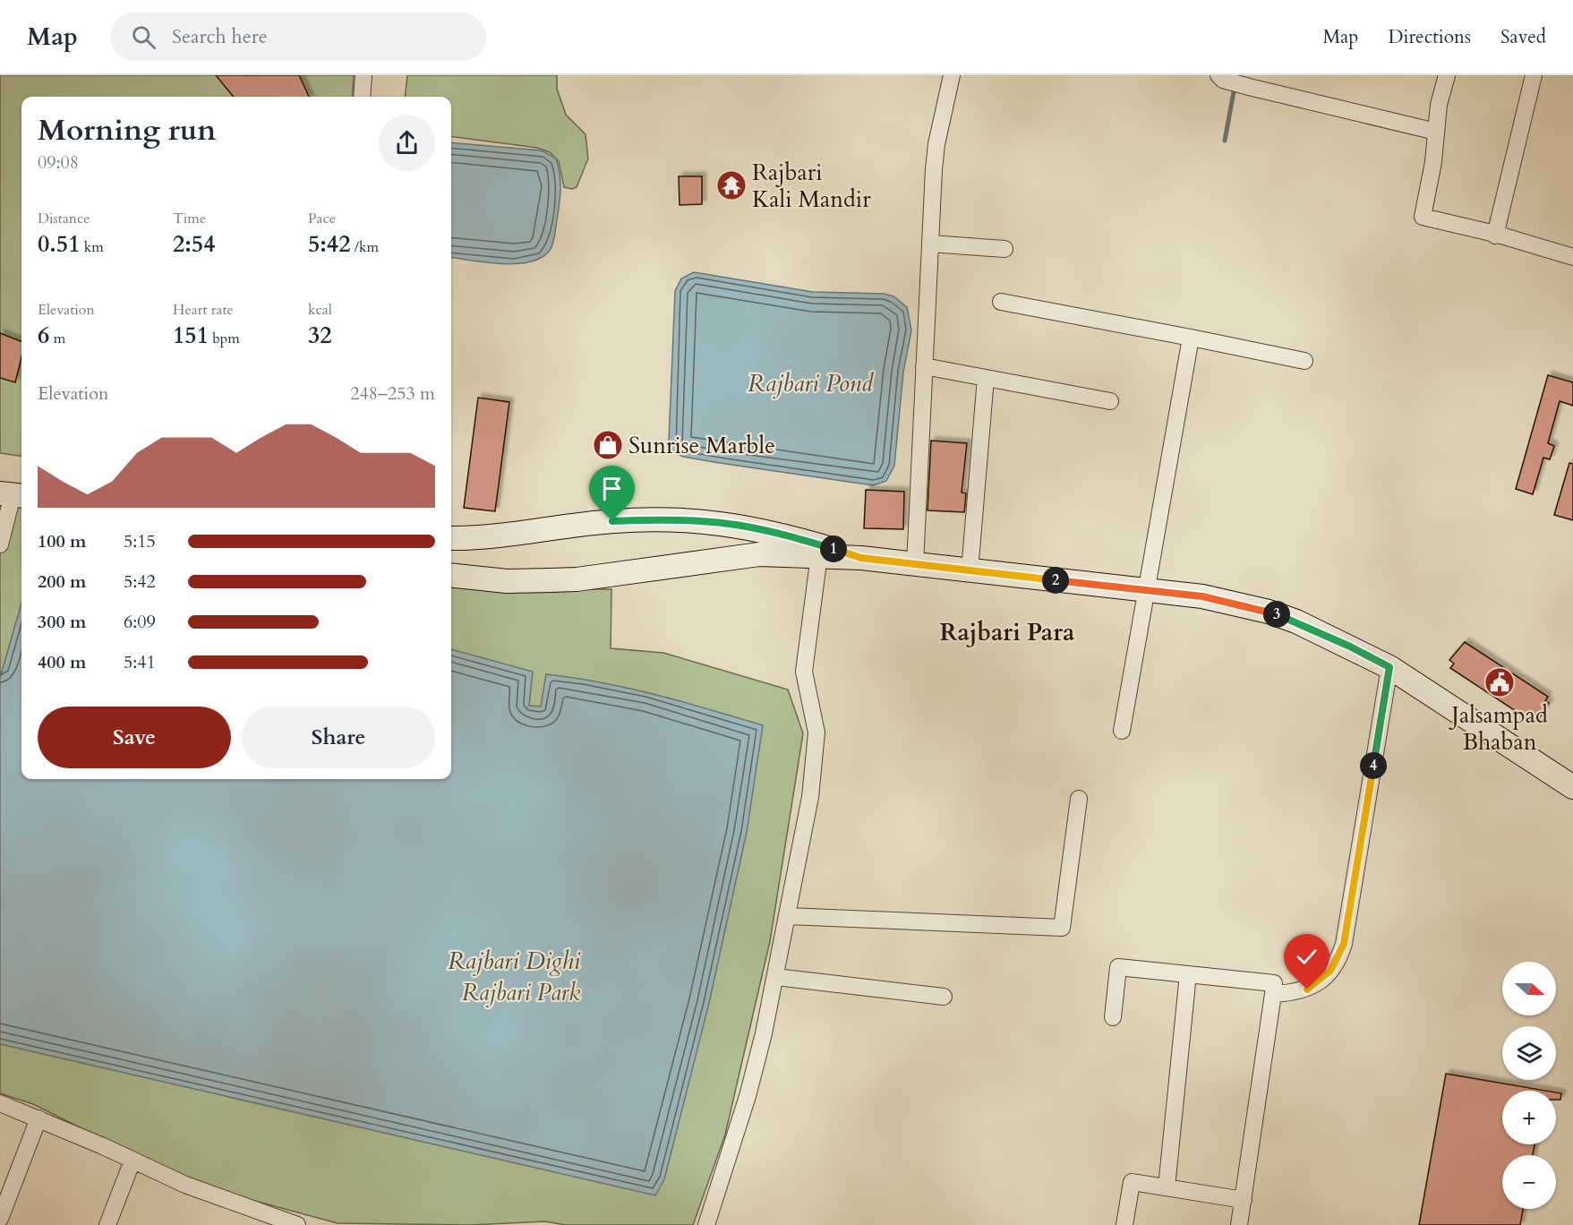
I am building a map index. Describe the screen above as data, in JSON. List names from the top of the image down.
{
  "districts": ["Rajbari Para"],
  "water": ["Rajbari Pond", "Rajbari Dighi"],
  "parks": ["Rajbari Park"],
  "places": {
    "temple": ["Rajbari Kali Mandir"],
    "shop": ["Sunrise Marble"],
    "public building": ["Jalsampad Bhaban"]
  },
  "north": "right",
  "page": {
    "header": "Map",
    "search": "Search here",
    "nav": ["Map", "Directions", "Saved"],
    "heading": ["Morning run", "09:08"],
    "stats": [
      ["Distance", "0.51 km"],
      ["Time", "2:54"],
      ["Pace", "5:42 /km"],
      ["Elevation", "6 m"],
      ["Heart rate", "151 bpm"],
      ["kcal", "32"]
    ],
    "chart": ["Elevation", "248–253 m"],
    "list": [
      {
        "name": "100 m",
        "note": "5:15"
      },
      {
        "name": "200 m",
        "note": "5:42"
      },
      {
        "name": "300 m",
        "note": "6:09"
      },
      {
        "name": "400 m",
        "note": "5:41"
      }
    ],
    "pins": [
      "1",
      "2",
      "3",
      "4"
    ],
    "buttons": ["Save", "Share"],
    "map_buttons": ["+", "−"]
  }
}
